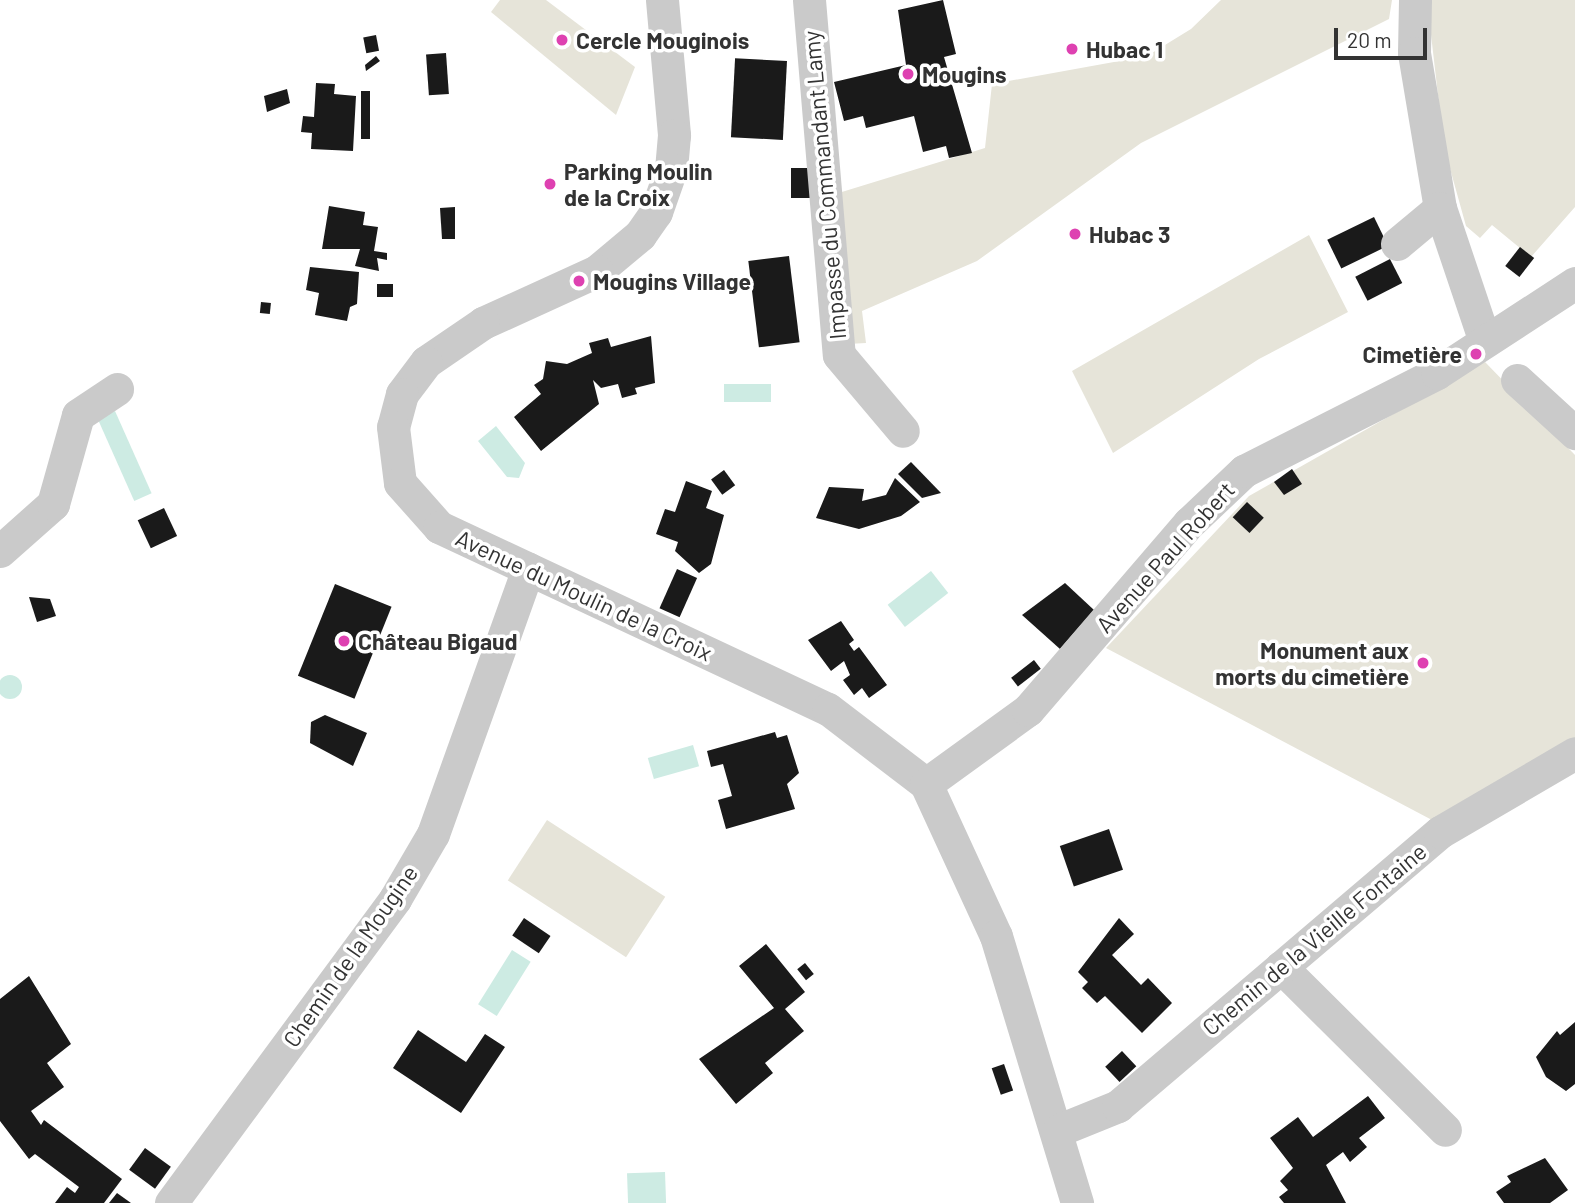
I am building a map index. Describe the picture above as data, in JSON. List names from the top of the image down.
{
  "streets": {
    "street": [
      "Impasse du Commandant Lamy",
      "Avenue Paul Robert",
      "Avenue du Moulin de la Croix",
      "Chemin de la Vieille Fontaine",
      "Chemin de la Mougine"
    ]
  },
  "crossings": [
    ["Avenue Paul Robert", "Avenue du Moulin de la Croix"],
    ["Avenue du Moulin de la Croix", "Chemin de la Vieille Fontaine"],
    ["Avenue du Moulin de la Croix", "Chemin de la Mougine"]
  ],
  "places": [
    "Cercle Mouginois",
    "Hubac 1",
    "Mougins",
    "Parking Moulin de la Croix",
    "Hubac 3",
    "Mougins Village",
    "Cimetière",
    "Château Bigaud",
    "Monument aux morts du cimetière"
  ],
  "scale_bar": "20 m"
}
